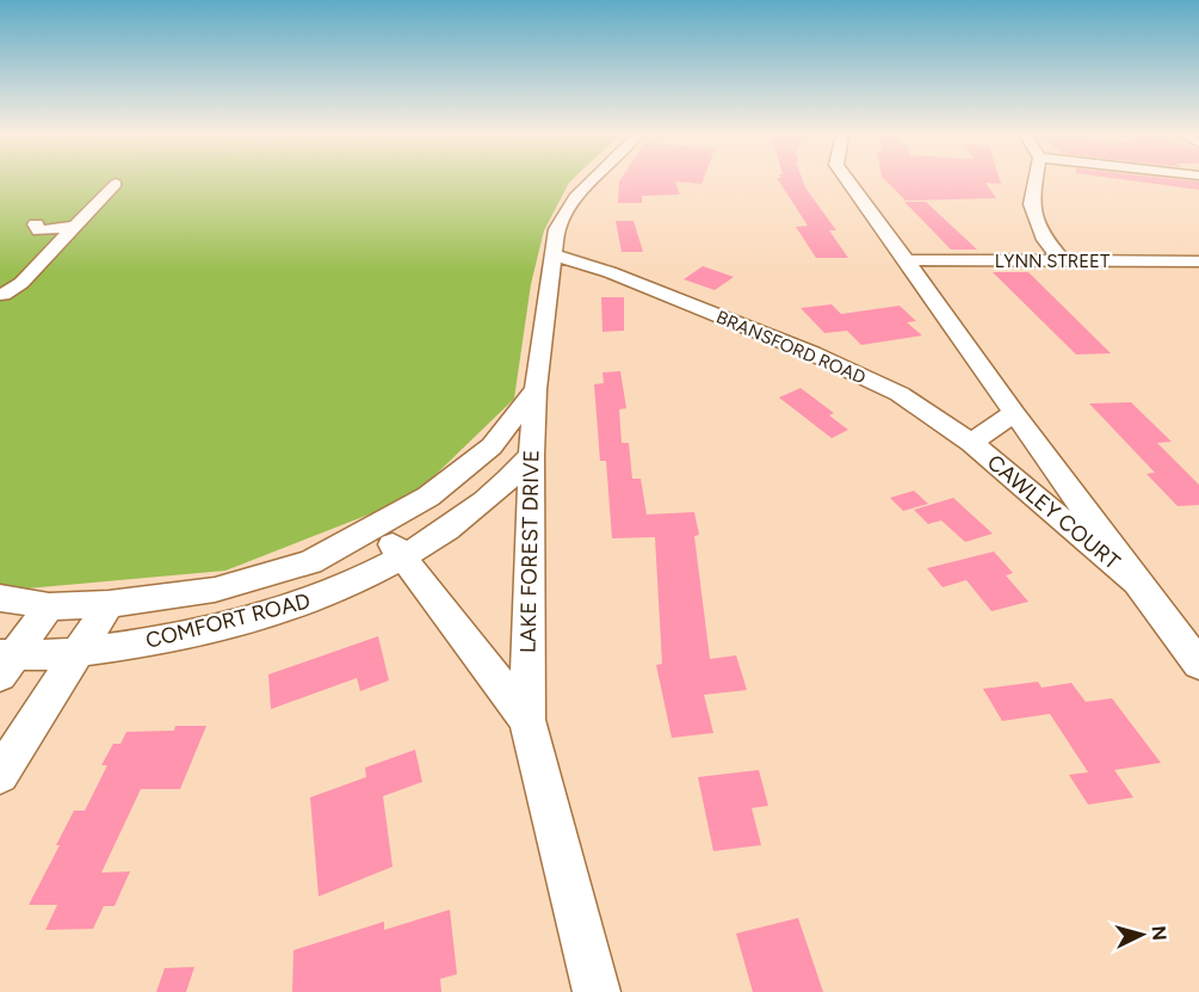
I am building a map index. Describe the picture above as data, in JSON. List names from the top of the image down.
{
  "streets": {
    "street": [
      "LYNN STREET",
      "BRANSFORD ROAD",
      "CAWLEY COURT",
      "LAKE FOREST DRIVE",
      "COMFORT ROAD"
    ]
  },
  "crossings": [
    ["BRANSFORD ROAD", "CAWLEY COURT"],
    ["BRANSFORD ROAD", "LAKE FOREST DRIVE"],
    ["LAKE FOREST DRIVE", "COMFORT ROAD"]
  ],
  "north": "right"
}
